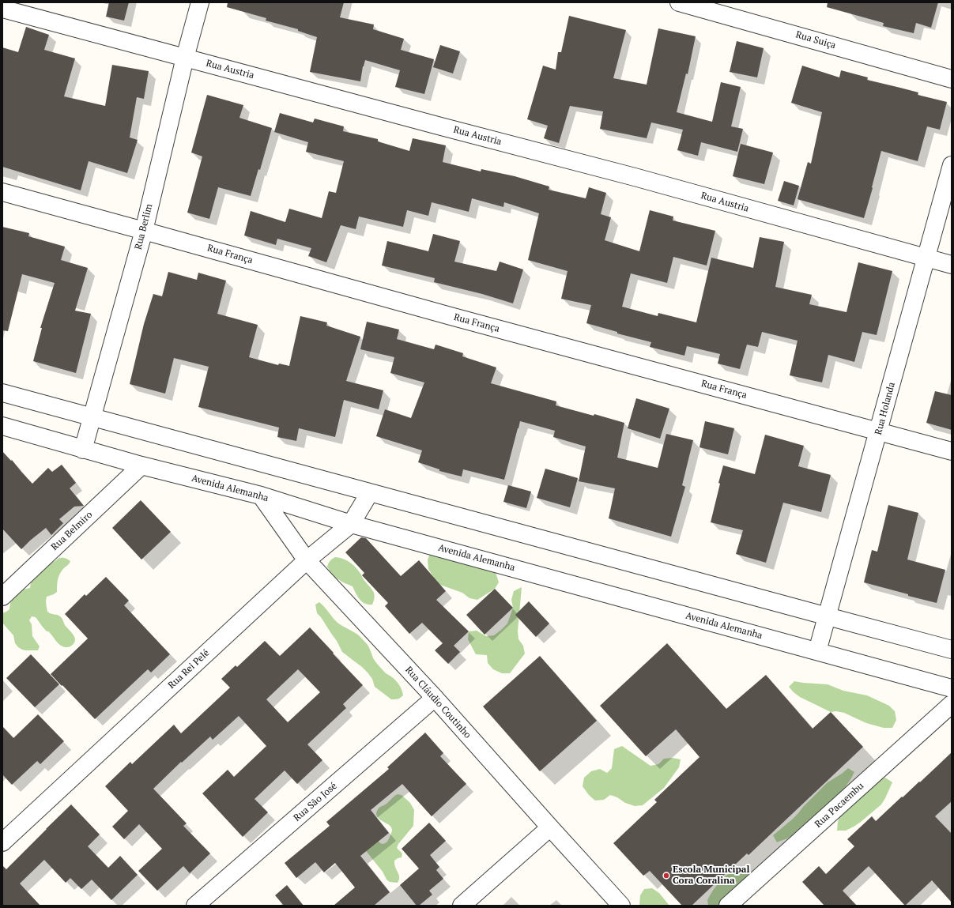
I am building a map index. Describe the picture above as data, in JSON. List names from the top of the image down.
{
  "streets": {
    "street": [
      "Rua Suiça",
      "Rua Austria",
      "Rua Berlim",
      "Rua França",
      "Rua Holanda",
      "Avenida Alemanha",
      "Rua Belmiro",
      "Rua Rei Pelé",
      "Rua Cláudio Coutinho",
      "Rua São José",
      "Rua Pacaembu"
    ]
  },
  "crossings": [
    ["Rua Austria", "Rua Berlim"],
    ["Rua Austria", "Rua Holanda"],
    ["Rua Berlim", "Rua França"],
    ["Rua Berlim", "Avenida Alemanha"],
    ["Rua França", "Rua Holanda"],
    ["Rua Holanda", "Avenida Alemanha"],
    ["Avenida Alemanha", "Rua Belmiro"],
    ["Avenida Alemanha", "Rua Rei Pelé"],
    ["Avenida Alemanha", "Rua Cláudio Coutinho"],
    ["Rua Rei Pelé", "Rua Cláudio Coutinho"],
    ["Rua Cláudio Coutinho", "Rua São José"]
  ],
  "places": ["Escola Municipal Cora Coralina"]
}
